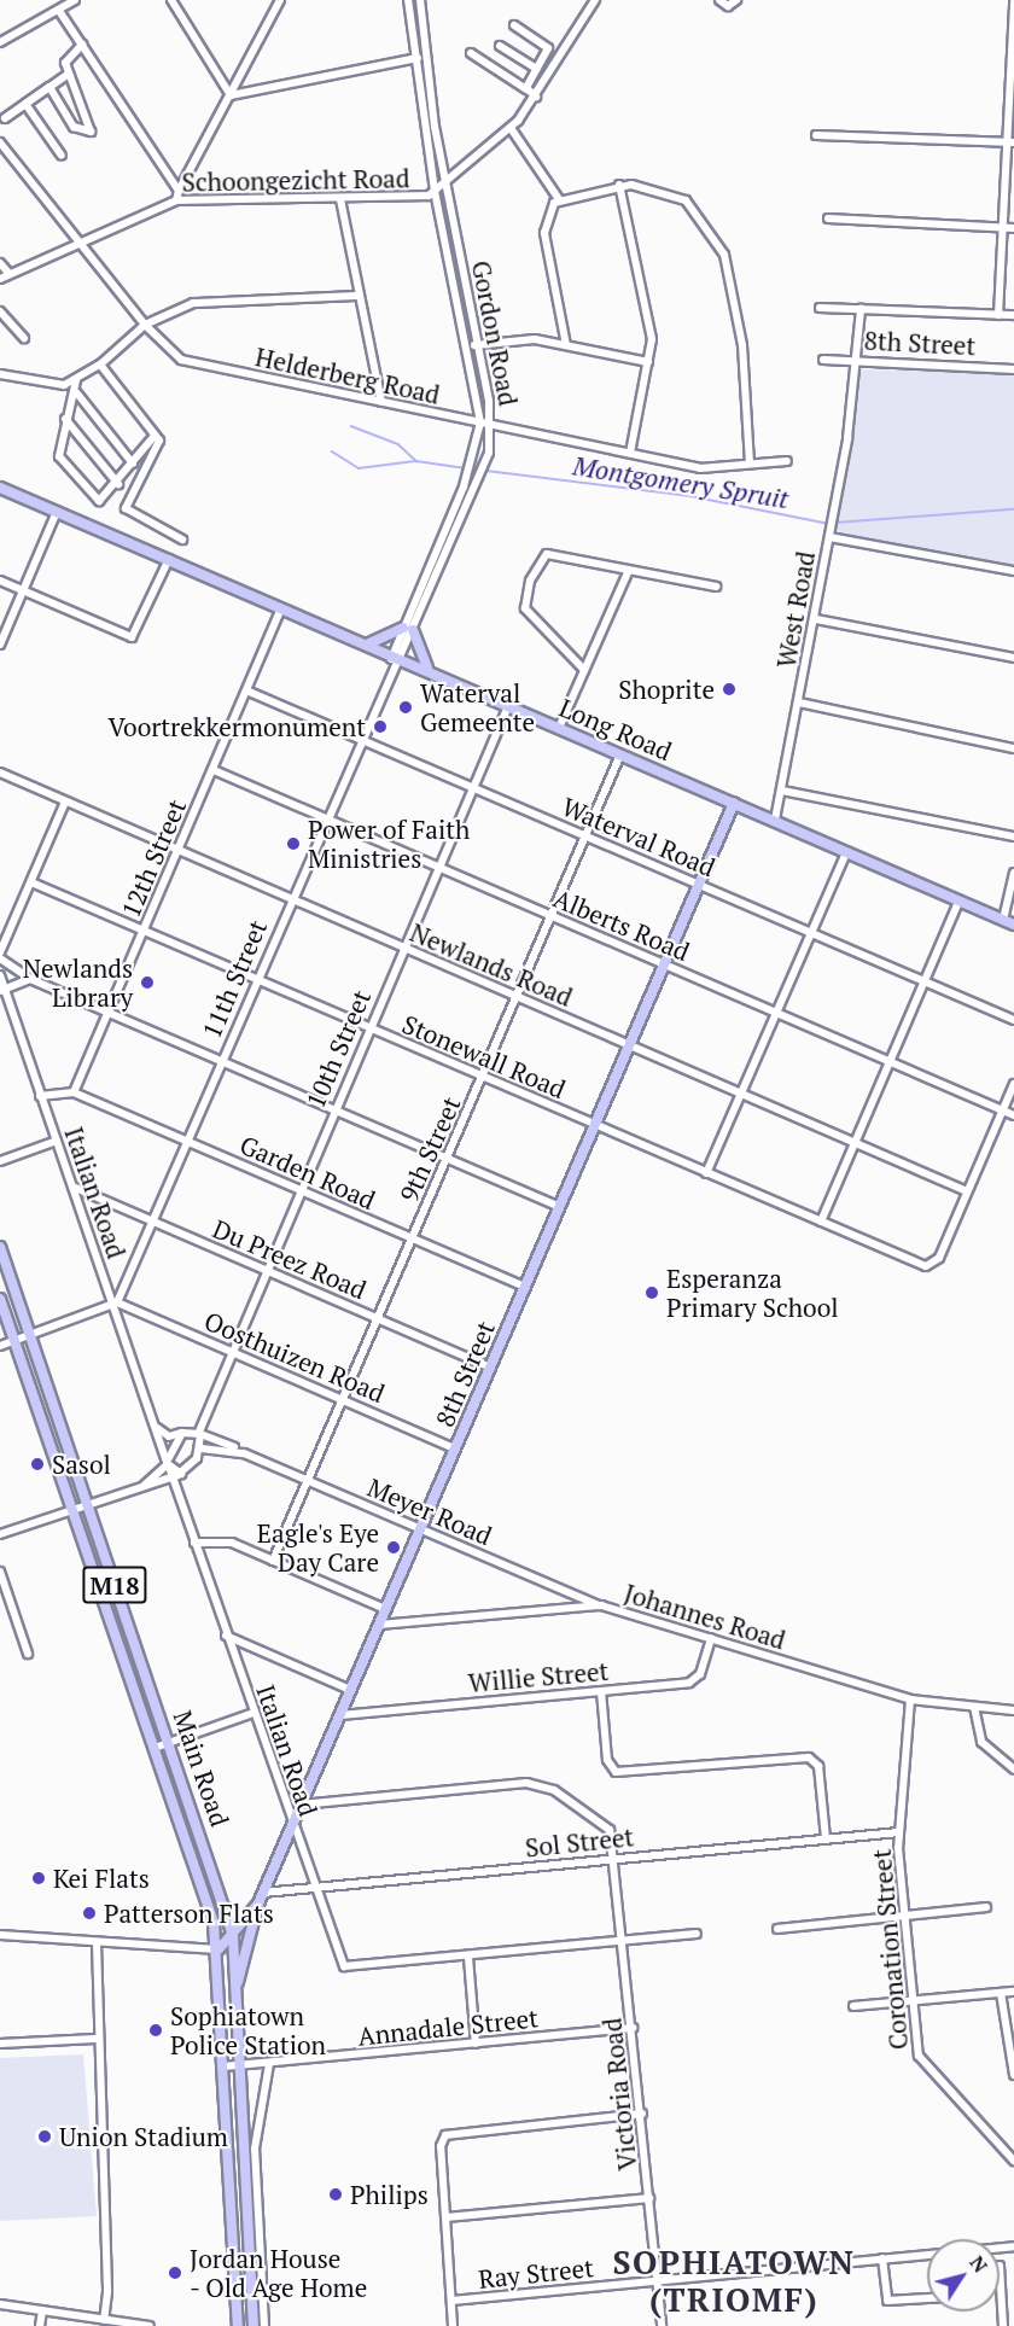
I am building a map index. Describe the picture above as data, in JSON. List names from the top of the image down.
{
  "streets": {
    "main road": [
      "8th Street",
      "Long Road",
      "M18",
      "Main Road"
    ],
    "street": [
      "Schoongezicht Road",
      "Gordon Road",
      "Helderberg Road",
      "West Road",
      "Waterval Road",
      "12th Street",
      "Alberts Road",
      "Newlands Road",
      "11th Street",
      "10th Street",
      "Stonewall Road",
      "9th Street",
      "Garden Road",
      "Italian Road",
      "Du Preez Road",
      "Oosthuizen Road",
      "Meyer Road",
      "Johannes Road",
      "Willie Street",
      "Sol Street",
      "Coronation Street",
      "Annadale Street",
      "Victoria Road",
      "Ray Street"
    ]
  },
  "crossings": [
    ["Schoongezicht Road", "Gordon Road"],
    ["Schoongezicht Road", "Helderberg Road"],
    ["Gordon Road", "Helderberg Road"],
    ["Gordon Road", "Long Road"],
    ["Gordon Road", "11th Street"],
    ["8th Street", "West Road"],
    ["8th Street", "Long Road"],
    ["8th Street", "Waterval Road"],
    ["8th Street", "Alberts Road"],
    ["8th Street", "Newlands Road"],
    ["8th Street", "Stonewall Road"],
    ["8th Street", "Garden Road"],
    ["8th Street", "Italian Road"],
    ["8th Street", "Du Preez Road"],
    ["8th Street", "Oosthuizen Road"],
    ["8th Street", "Meyer Road"],
    ["8th Street", "Johannes Road"],
    ["8th Street", "Willie Street"],
    ["8th Street", "Main Road"],
    ["8th Street", "Sol Street"],
    ["8th Street", "Victoria Road"],
    ["West Road", "Long Road"],
    ["Long Road", "12th Street"],
    ["Long Road", "11th Street"],
    ["Long Road", "10th Street"],
    ["Long Road", "9th Street"],
    ["Waterval Road", "12th Street"],
    ["Waterval Road", "11th Street"],
    ["Waterval Road", "10th Street"],
    ["Waterval Road", "9th Street"],
    ["12th Street", "Alberts Road"],
    ["12th Street", "Newlands Road"],
    ["12th Street", "Stonewall Road"],
    ["12th Street", "Garden Road"],
    ["Alberts Road", "11th Street"],
    ["Alberts Road", "10th Street"],
    ["Alberts Road", "9th Street"],
    ["Newlands Road", "11th Street"],
    ["Newlands Road", "10th Street"],
    ["Newlands Road", "Stonewall Road"],
    ["Newlands Road", "9th Street"],
    ["11th Street", "Stonewall Road"],
    ["11th Street", "Garden Road"],
    ["11th Street", "Italian Road"],
    ["11th Street", "Du Preez Road"],
    ["11th Street", "Oosthuizen Road"],
    ["10th Street", "Stonewall Road"],
    ["10th Street", "Garden Road"],
    ["10th Street", "Italian Road"],
    ["10th Street", "Du Preez Road"],
    ["10th Street", "Oosthuizen Road"],
    ["10th Street", "Meyer Road"],
    ["Stonewall Road", "9th Street"],
    ["9th Street", "Garden Road"],
    ["9th Street", "Du Preez Road"],
    ["9th Street", "Oosthuizen Road"],
    ["9th Street", "Meyer Road"],
    ["Italian Road", "Du Preez Road"],
    ["Italian Road", "Oosthuizen Road"],
    ["Italian Road", "Sol Street"],
    ["Meyer Road", "Johannes Road"],
    ["Johannes Road", "Willie Street"],
    ["Johannes Road", "Coronation Street"],
    ["Main Road", "Annadale Street"],
    ["Sol Street", "Coronation Street"],
    ["Sol Street", "Victoria Road"],
    ["Annadale Street", "Victoria Road"],
    ["Victoria Road", "Ray Street"]
  ],
  "districts": ["SOPHIATOWN (TRIOMF)"],
  "water": ["Montgomery Spruit"],
  "places": [
    "Shoprite",
    "Waterval Gemeente",
    "Voortrekkermonument",
    "Power of Faith Ministries",
    "Newlands Library",
    "Esperanza Primary School",
    "Sasol",
    "Eagle's Eye Day Care",
    "Kei Flats",
    "Patterson Flats",
    "Sophiatown Police Station",
    "Union Stadium",
    "Philips",
    "Jordan House - Old Age Home"
  ],
  "north": "top right"
}
